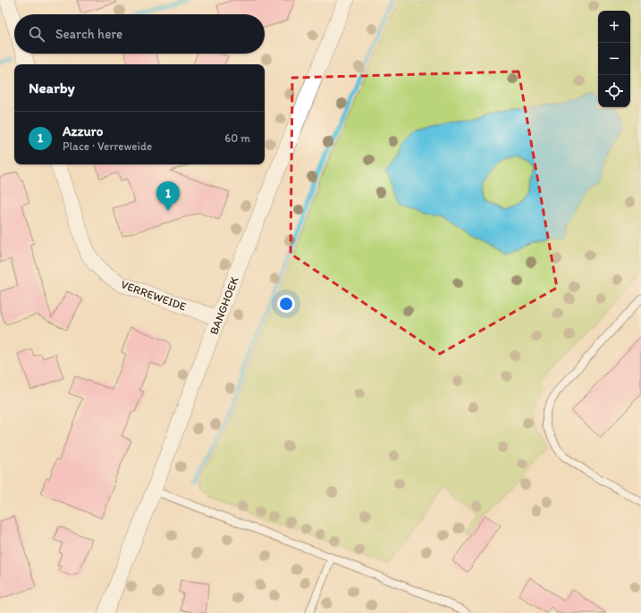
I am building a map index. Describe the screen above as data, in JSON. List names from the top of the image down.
{
  "streets": {
    "street": ["VERREWEIDE", "BANGHOEK"]
  },
  "crossings": [
    ["VERREWEIDE", "BANGHOEK"]
  ],
  "page": {
    "map_buttons": ["+", "−"],
    "search": "Search here",
    "heading": "Nearby",
    "list": [
      {
        "mark": "1",
        "name": "Azzuro",
        "note": "Place · Verreweide",
        "value": "60 m"
      }
    ],
    "pins": "1"
  }
}
